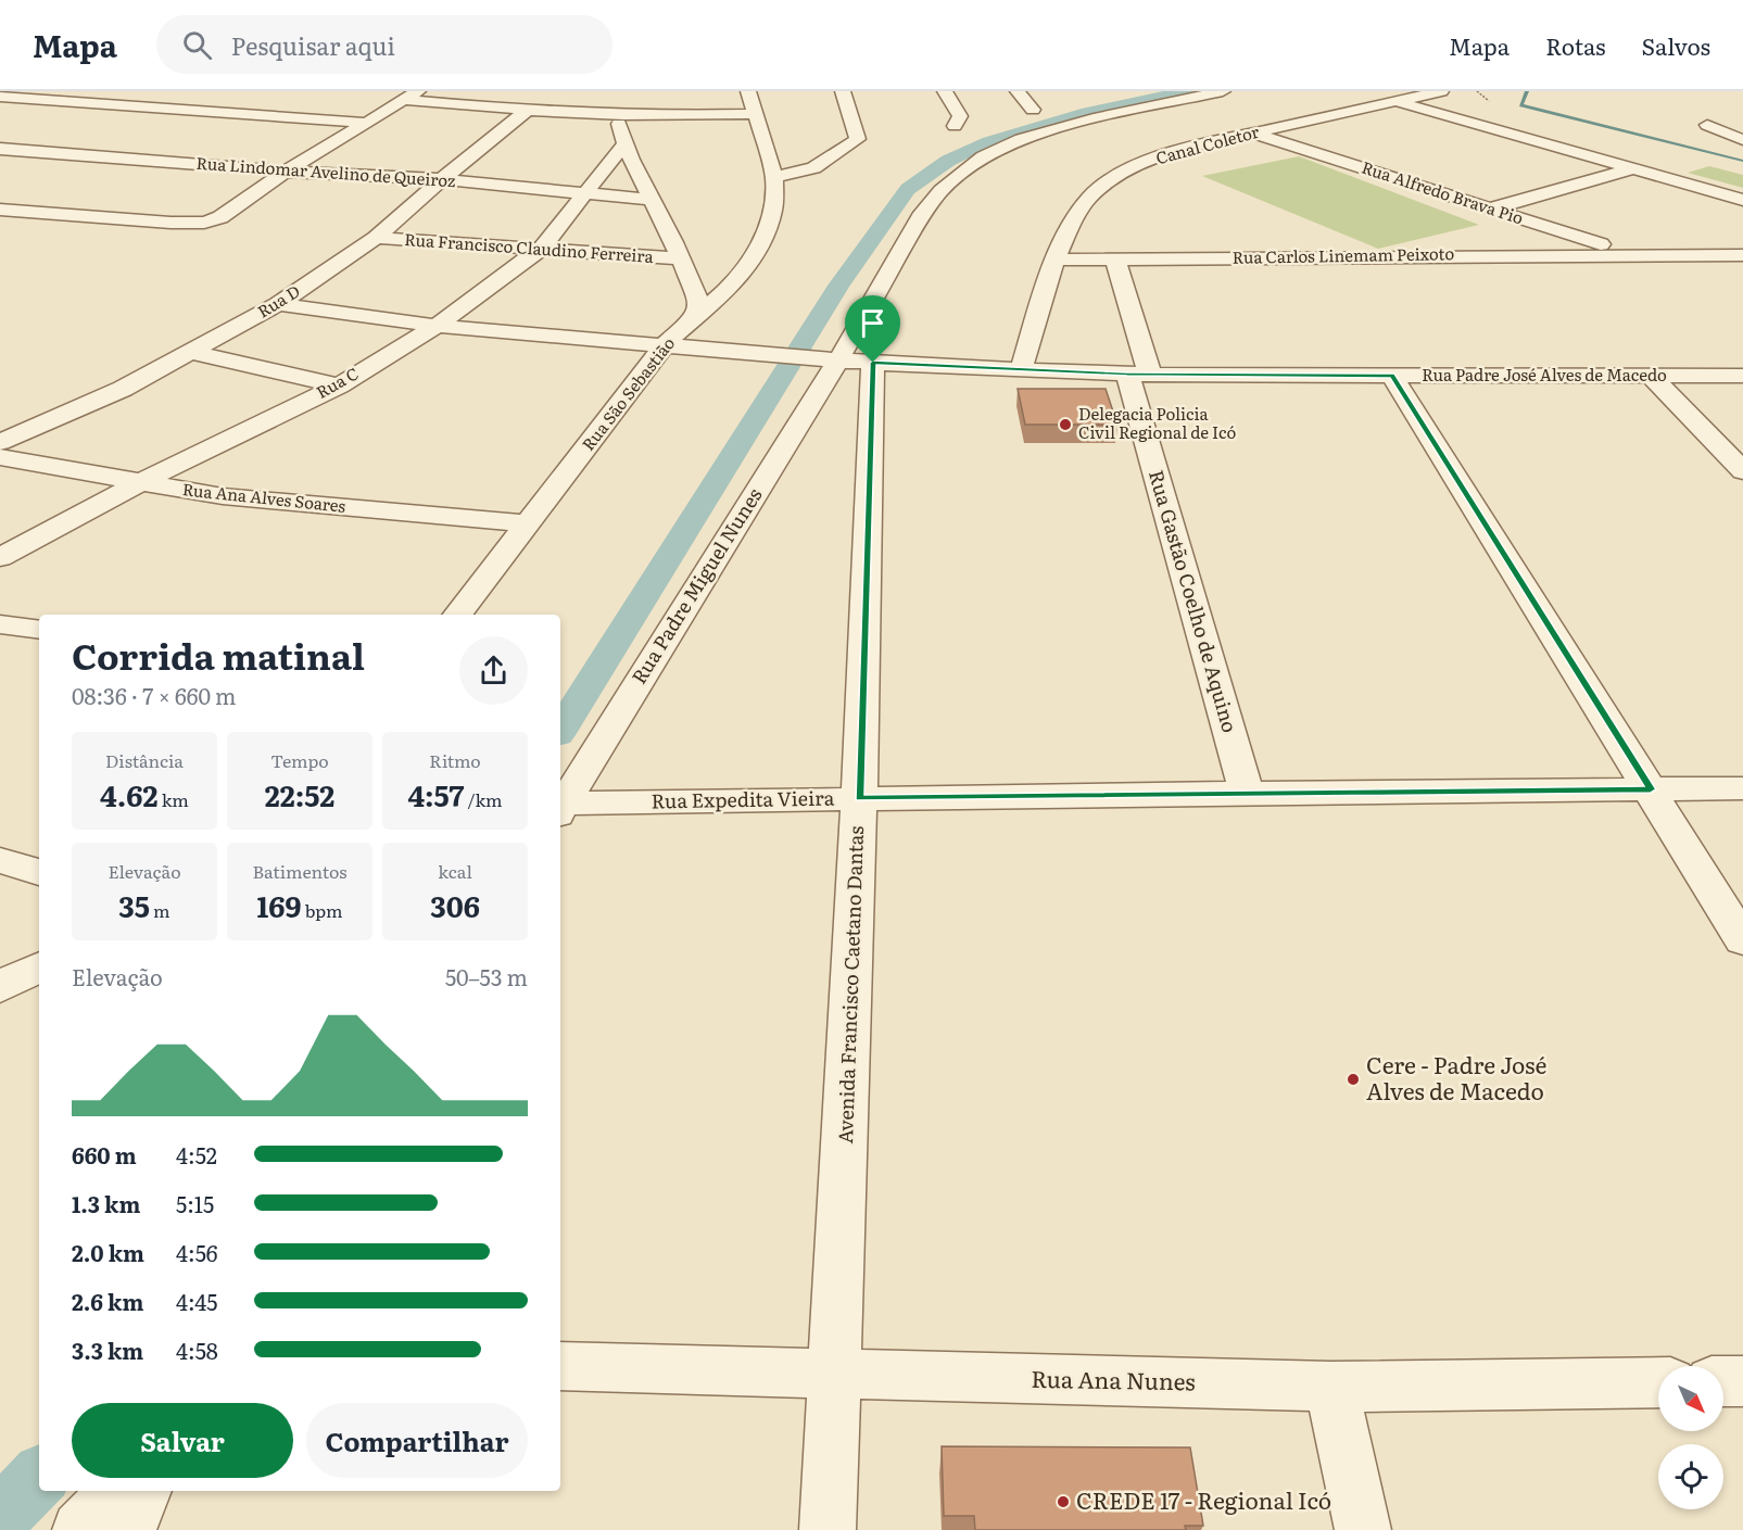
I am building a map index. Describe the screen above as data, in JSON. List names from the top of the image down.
{
  "streets": {
    "street": [
      "Canal Coletor",
      "Rua Lindomar Avelino de Queiroz",
      "Rua Alfredo Brava Pio",
      "Rua Francisco Claudino Ferreira",
      "Rua Carlos Linemam Peixoto",
      "Rua D",
      "Rua Padre José Alves de Macedo",
      "Rua C",
      "Rua São Sebastião",
      "Rua Ana Alves Soares",
      "Rua Padre Miguel Nunes",
      "Rua Gastão Coelho de Aquino",
      "Rua Expedita Vieira",
      "Avenida Francisco Caetano Dantas",
      "Rua Ana Nunes"
    ]
  },
  "crossings": [
    ["Canal Coletor", "Rua Alfredo Brava Pio"],
    ["Canal Coletor", "Rua Carlos Linemam Peixoto"],
    ["Canal Coletor", "Rua Padre José Alves de Macedo"],
    ["Rua Lindomar Avelino de Queiroz", "Rua D"],
    ["Rua Lindomar Avelino de Queiroz", "Rua C"],
    ["Rua Alfredo Brava Pio", "Rua Carlos Linemam Peixoto"],
    ["Rua Francisco Claudino Ferreira", "Rua D"],
    ["Rua Francisco Claudino Ferreira", "Rua C"],
    ["Rua Carlos Linemam Peixoto", "Rua Gastão Coelho de Aquino"],
    ["Rua D", "Rua Padre José Alves de Macedo"],
    ["Rua Padre José Alves de Macedo", "Rua C"],
    ["Rua Padre José Alves de Macedo", "Rua São Sebastião"],
    ["Rua Padre José Alves de Macedo", "Rua Padre Miguel Nunes"],
    ["Rua Padre José Alves de Macedo", "Rua Gastão Coelho de Aquino"],
    ["Rua Padre José Alves de Macedo", "Avenida Francisco Caetano Dantas"],
    ["Rua C", "Rua Ana Alves Soares"],
    ["Rua São Sebastião", "Rua Ana Alves Soares"],
    ["Rua Padre Miguel Nunes", "Avenida Francisco Caetano Dantas"],
    ["Rua Gastão Coelho de Aquino", "Rua Expedita Vieira"],
    ["Rua Expedita Vieira", "Avenida Francisco Caetano Dantas"],
    ["Avenida Francisco Caetano Dantas", "Rua Ana Nunes"]
  ],
  "places": ["Delegacia Policia Civil Regional de Icó", "Cere - Padre José Alves de Macedo", "CREDE 17 - Regional Icó"],
  "north": "bottom right",
  "page": {
    "header": "Mapa",
    "search": "Pesquisar aqui",
    "nav": ["Mapa", "Rotas", "Salvos"],
    "heading": ["Corrida matinal", "08:36 · 7 × 660 m"],
    "stats": [
      ["Distância", "4.62 km"],
      ["Tempo", "22:52"],
      ["Ritmo", "4:57 /km"],
      ["Elevação", "35 m"],
      ["Batimentos", "169 bpm"],
      ["kcal", "306"]
    ],
    "chart": ["Elevação", "50–53 m"],
    "list": [
      {
        "name": "660 m",
        "note": "4:52"
      },
      {
        "name": "1.3 km",
        "note": "5:15"
      },
      {
        "name": "2.0 km",
        "note": "4:56"
      },
      {
        "name": "2.6 km",
        "note": "4:45"
      },
      {
        "name": "3.3 km",
        "note": "4:58"
      }
    ],
    "buttons": ["Salvar", "Compartilhar"]
  }
}
